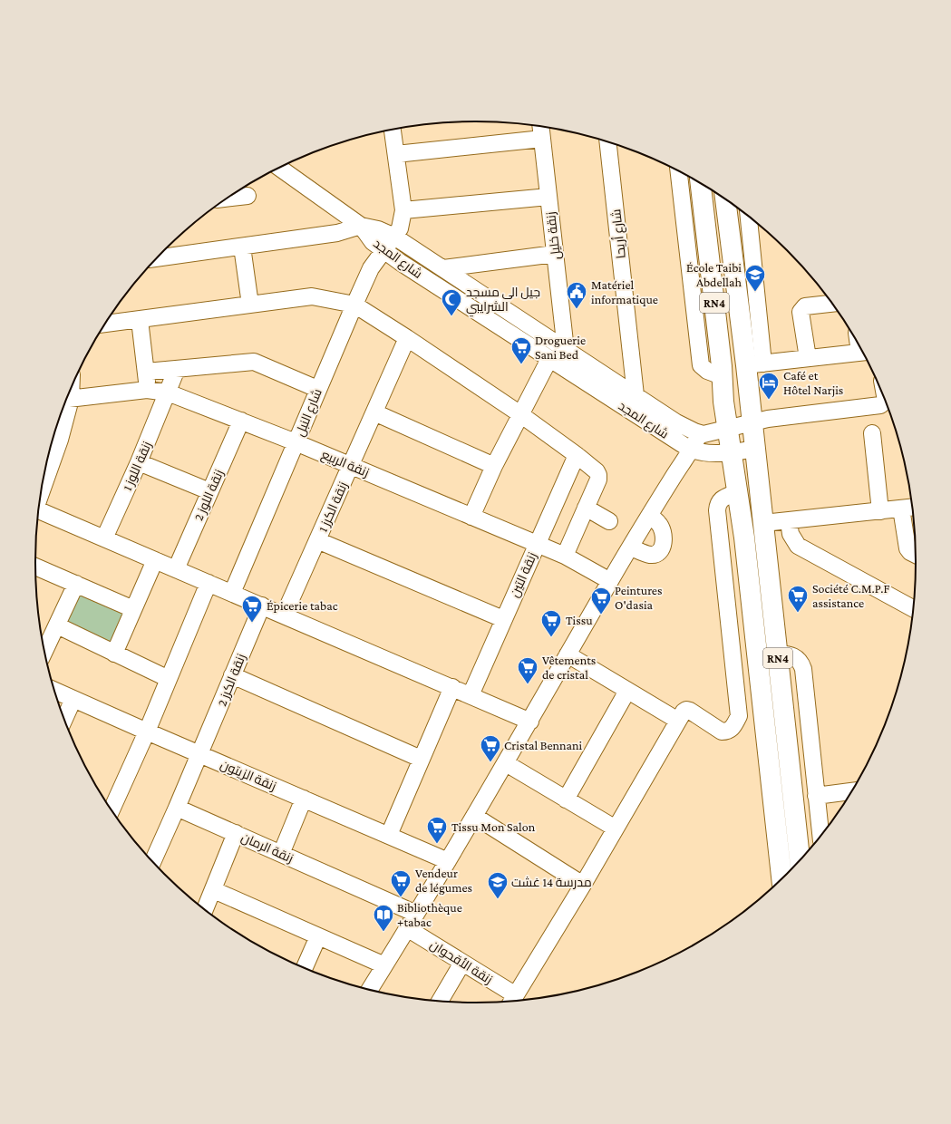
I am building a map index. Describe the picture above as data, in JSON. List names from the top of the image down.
{
  "streets": {
    "main road": ["RN4"],
    "street": [
      "شارع أريحا",
      "زنقة خليل",
      "شارع المجد",
      "شارع النبل",
      "زنقة الربيع",
      "زنقة اللوز 1",
      "زنقة اللوز 2",
      "زنقة الكرز 1",
      "زنقة التين",
      "زنقة الكرز 2",
      "زنقة الزيتون",
      "زنقة الرمان",
      "زنقة الأقحوان"
    ]
  },
  "crossings": [
    ["شارع أريحا", "شارع المجد"],
    ["زنقة خليل", "شارع المجد"],
    ["شارع المجد", "RN4"],
    ["شارع المجد", "شارع النبل"],
    ["شارع النبل", "زنقة الربيع"],
    ["زنقة الربيع", "زنقة اللوز 1"],
    ["زنقة الربيع", "زنقة اللوز 2"],
    ["زنقة الربيع", "زنقة الكرز 1"],
    ["زنقة الربيع", "زنقة التين"],
    ["زنقة الكرز 2", "زنقة الزيتون"],
    ["زنقة الكرز 2", "زنقة الرمان"]
  ],
  "places": {
    "school or university": ["École Taibi Abdellah", "مدرسة 14 غشت"],
    "public building": ["Matériel informatique"],
    "mosque": ["جيل الي مسجد الشرايبي"],
    "supermarket": [
      "Droguerie Sani Bed",
      "Société C.M.P.F assistance",
      "Peintures O'dasia",
      "Épicerie tabac",
      "Tissu",
      "Vêtements de cristal",
      "Cristal Bennani",
      "Tissu Mon Salon",
      "Vendeur de légumes"
    ],
    "hotel": ["Café et Hôtel Narjis"],
    "library": ["Bibliothèque +tabac"]
  }
}
